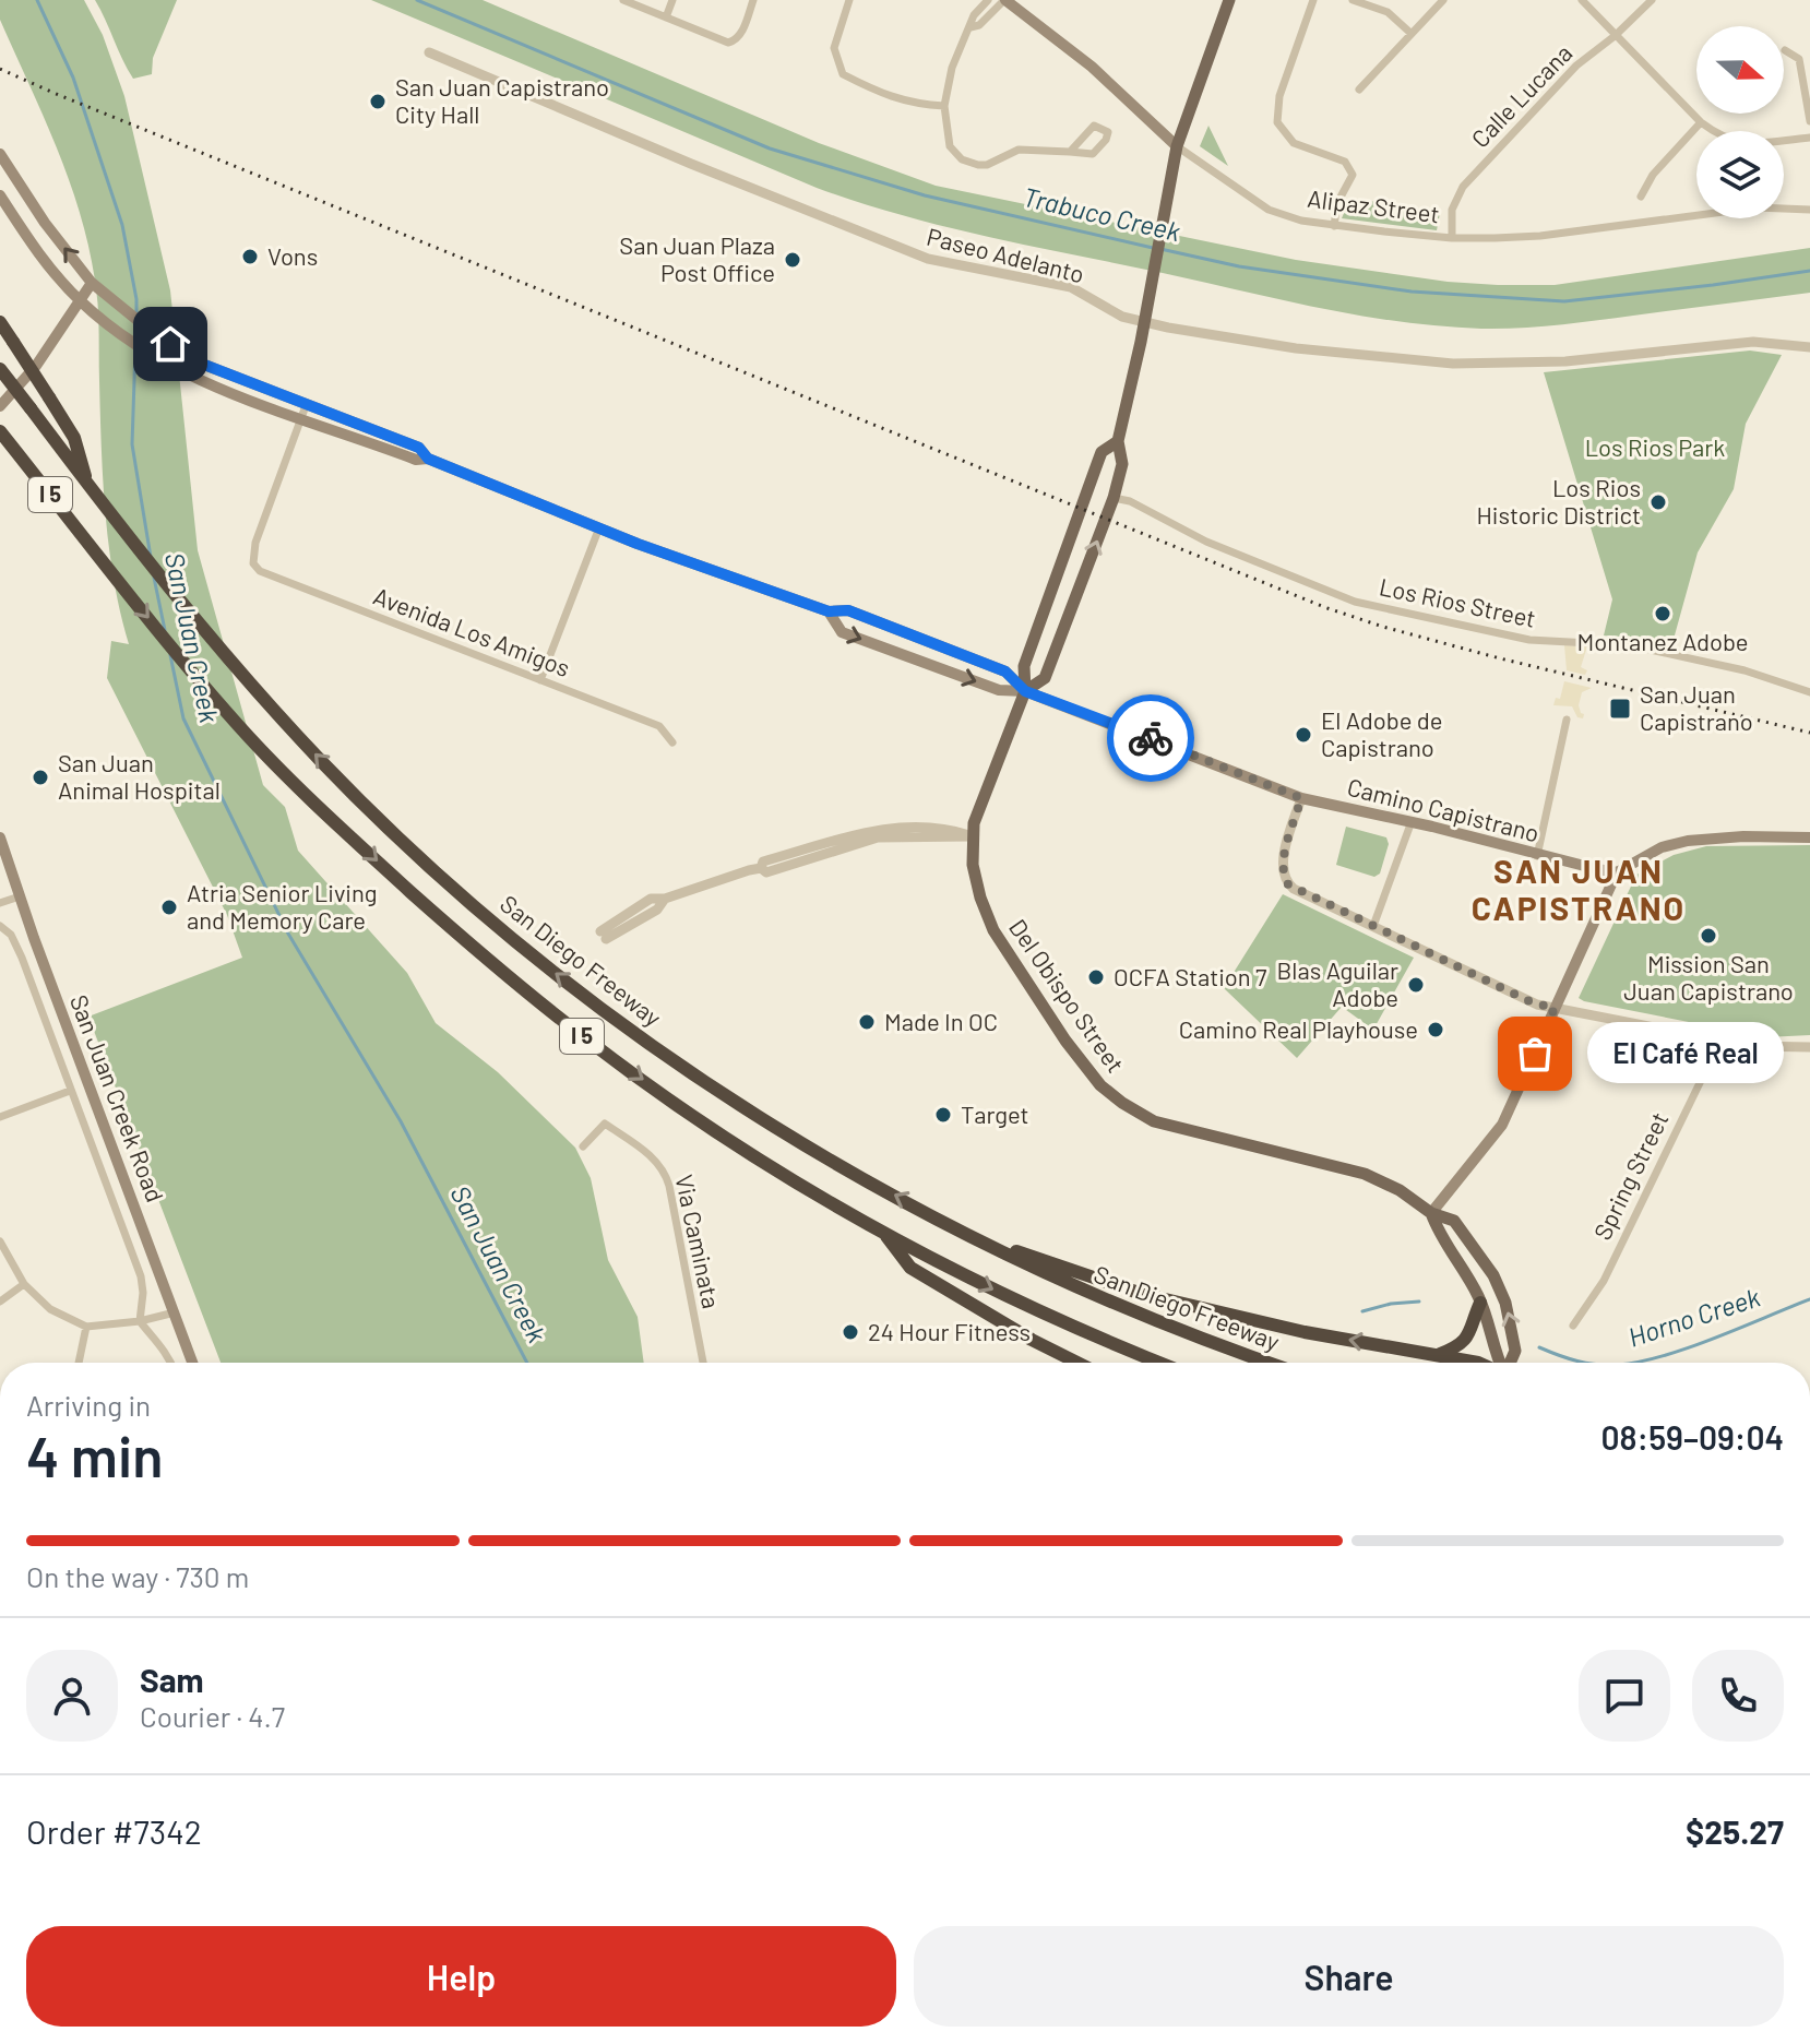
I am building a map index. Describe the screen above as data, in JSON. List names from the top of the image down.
{
  "streets": {
    "highway": ["I 5", "San Diego Freeway"],
    "main road": [
      "Alipaz Street",
      "Camino Capistrano",
      "Del Obispo Street",
      "San Juan Creek Road"
    ],
    "street": [
      "Calle Lucana",
      "Paseo Adelanto",
      "Los Rios Street",
      "Avenida Los Amigos",
      "Spring Street",
      "Via Caminata"
    ]
  },
  "crossings": [
    ["Calle Lucana", "Alipaz Street"],
    ["Alipaz Street", "Del Obispo Street"],
    ["Paseo Adelanto", "Del Obispo Street"],
    ["Los Rios Street", "Del Obispo Street"],
    ["Avenida Los Amigos", "Camino Capistrano"],
    ["Camino Capistrano", "Del Obispo Street"]
  ],
  "districts": ["SAN JUAN CAPISTRANO"],
  "water": ["Trabuco Creek", "San Juan Creek", "Horno Creek"],
  "parks": ["Los Rios Park"],
  "places": {
    "other": [
      "San Juan Capistrano City Hall",
      "Vons",
      "San Juan Plaza Post Office",
      "Los Rios Historic District",
      "Montanez Adobe",
      "El Adobe de Capistrano",
      "San Juan Animal Hospital",
      "Atria Senior Living and Memory Care",
      "Mission San Juan Capistrano",
      "OCFA Station 7",
      "Blas Aguilar Adobe",
      "Made In OC",
      "Camino Real Playhouse",
      "El Café Real",
      "Target",
      "24 Hour Fitness"
    ],
    "transit": ["San Juan Capistrano"]
  },
  "north": "right",
  "page": {
    "bubble": "El Café Real",
    "heading": ["4 min", "Arriving in", "08:59–09:04"],
    "panel": [
      "Sam",
      "Courier · 4.7",
      "Order #7342",
      "$25.27"
    ],
    "bar": "On the way · 730 m",
    "buttons": ["Help", "Share"]
  }
}
